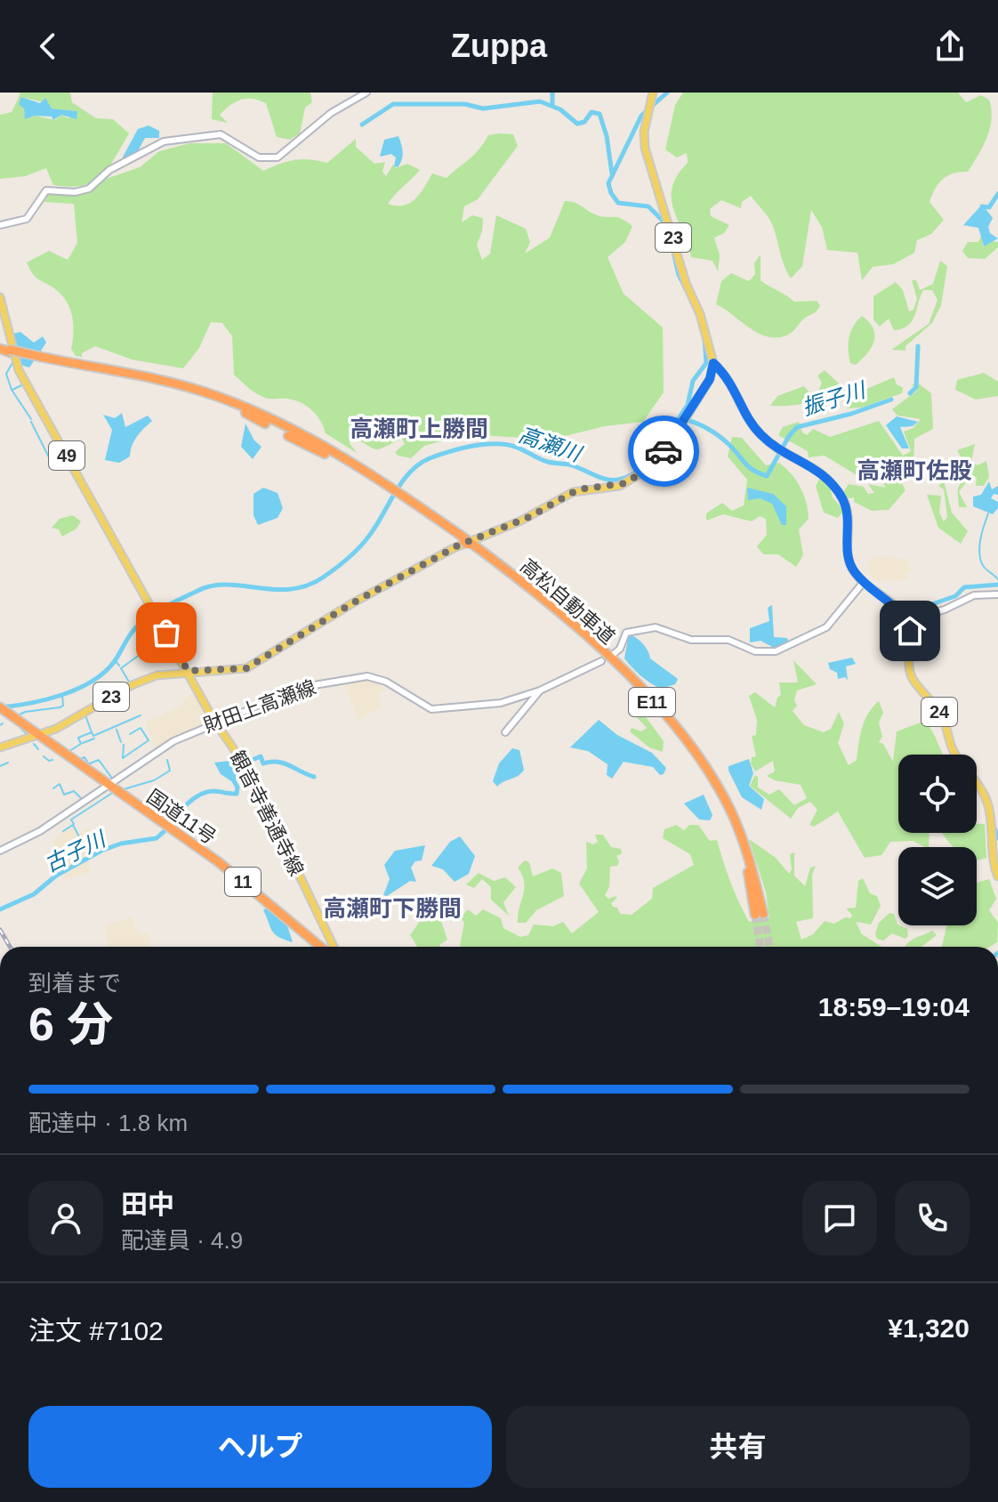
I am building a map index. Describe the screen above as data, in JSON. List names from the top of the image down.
{
  "streets": {
    "highway": [
      "高松自動車道",
      "E11",
      "国道11号",
      "11"
    ],
    "main road": [
      "23",
      "49",
      "財田上高瀬線",
      "24",
      "観音寺善通寺線"
    ]
  },
  "crossings": [
    ["23", "観音寺善通寺線"],
    ["23", "国道11号"],
    ["財田上高瀬線", "観音寺善通寺線"],
    ["財田上高瀬線", "国道11号"]
  ],
  "districts": ["高瀬町上勝間", "高瀬町佐股", "高瀬町下勝間"],
  "water": ["振子川", "高瀬川", "古子川"],
  "page": {
    "header": "Zuppa",
    "heading": ["6 分", "到着まで", "18:59–19:04"],
    "panel": [
      "田中",
      "配達員 · 4.9",
      "注文 #7102",
      "¥1,320"
    ],
    "bar": "配達中 · 1.8 km",
    "buttons": ["ヘルプ", "共有"]
  }
}
